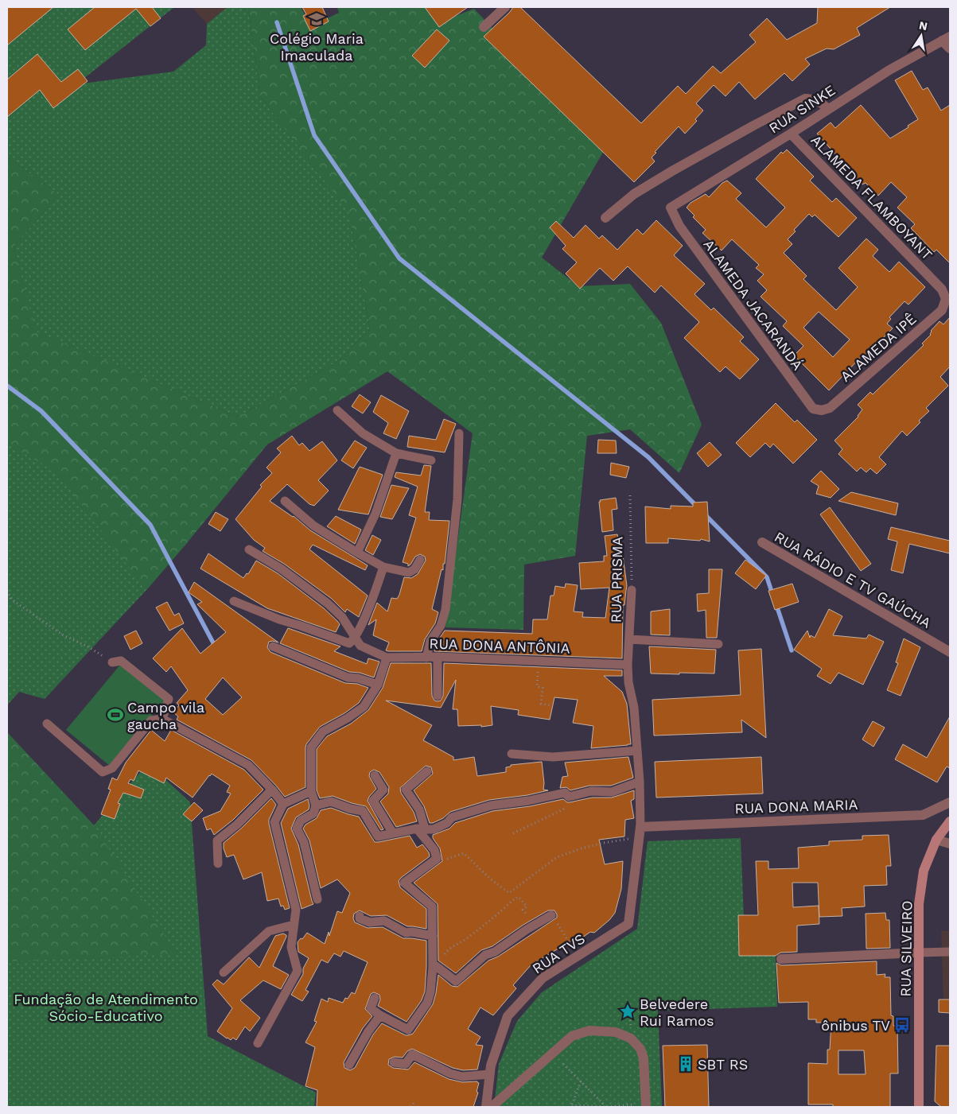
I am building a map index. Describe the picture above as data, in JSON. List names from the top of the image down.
{
  "streets": {
    "street": [
      "RUA SINKE",
      "ALAMEDA FLAMBOYANT",
      "ALAMEDA JACARANDÁ",
      "ALAMEDA IPÊ",
      "RUA RÁDIO E TV GAÚCHA",
      "RUA DONA MARIA",
      "RUA SILVEIRO",
      "RUA TVS"
    ],
    "lane": ["RUA PRISMA", "RUA DONA ANTÔNIA"]
  },
  "crossings": [
    ["RUA SINKE", "ALAMEDA FLAMBOYANT"],
    ["RUA SINKE", "ALAMEDA JACARANDÁ"],
    ["ALAMEDA FLAMBOYANT", "ALAMEDA IPÊ"],
    ["ALAMEDA JACARANDÁ", "ALAMEDA IPÊ"],
    ["RUA PRISMA", "RUA DONA ANTÔNIA"],
    ["RUA DONA MARIA", "RUA TVS"]
  ],
  "parks": ["Fundação de Atendimento Sócio-Educativo"],
  "places": {
    "school or university": ["Colégio Maria Imaculada"],
    "sports": ["Campo vila gaucha"],
    "place": ["Belvedere Rui Ramos"],
    "bus stop": ["ônibus TV"],
    "building": ["SBT RS"]
  },
  "north": "top"
}
